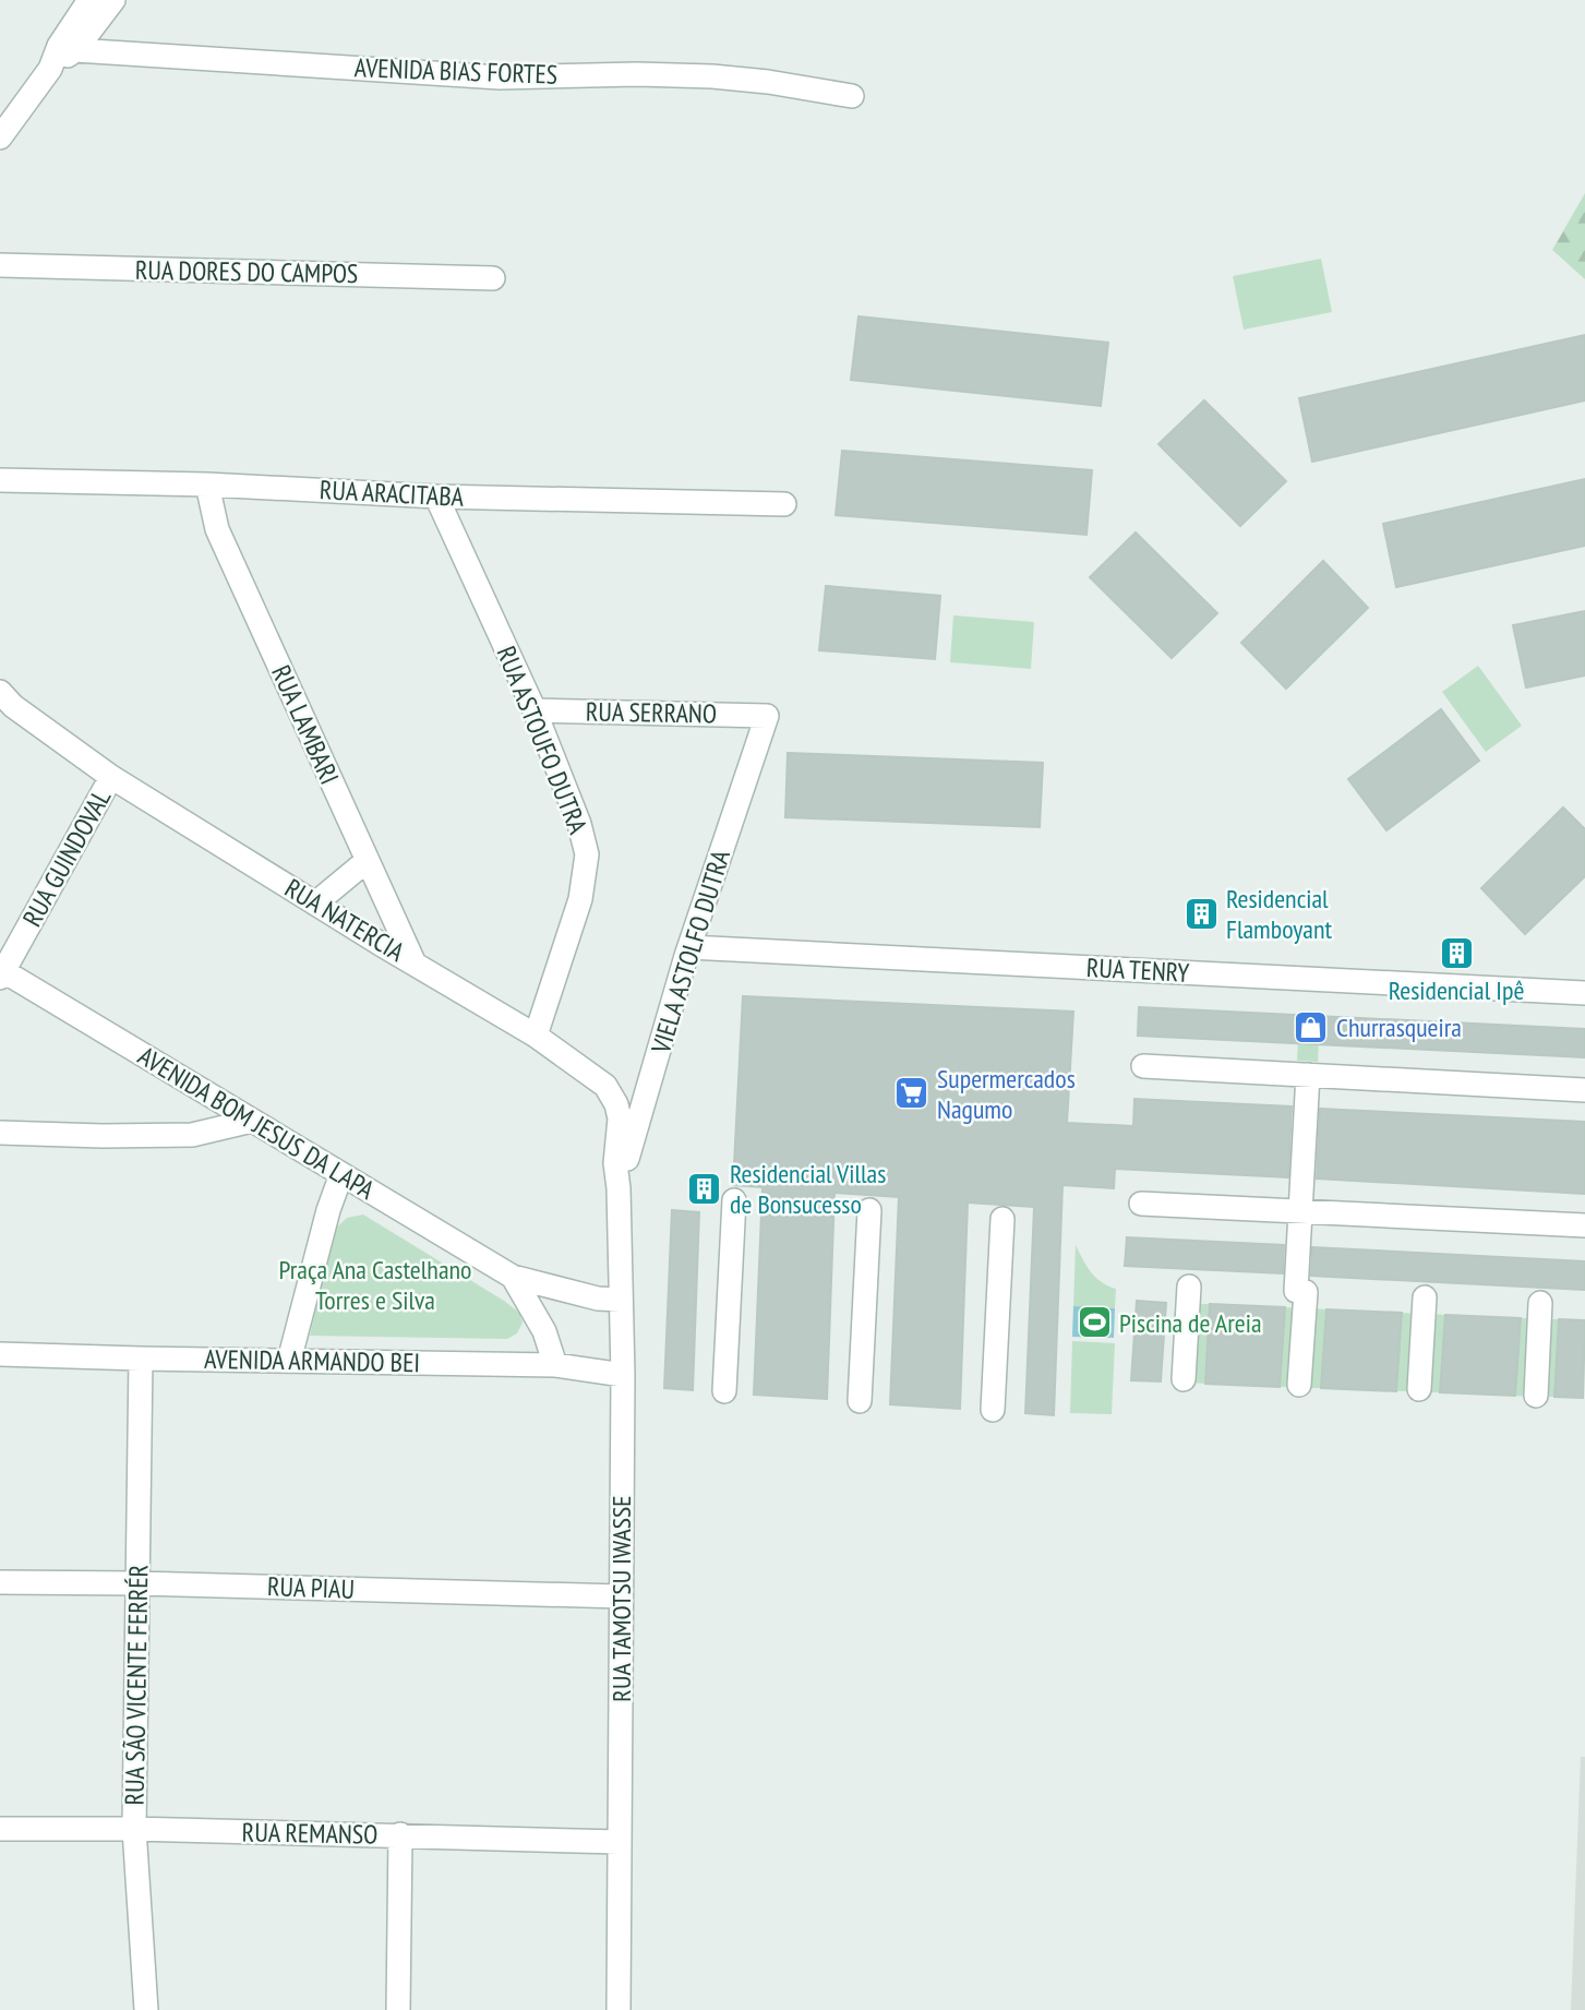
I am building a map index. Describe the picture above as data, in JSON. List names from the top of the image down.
{
  "streets": {
    "street": [
      "AVENIDA BIAS FORTES",
      "RUA DORES DO CAMPOS",
      "RUA ARACITABA",
      "RUA SERRANO",
      "RUA LAMBARI",
      "RUA ASTOUFO DUTRA",
      "RUA GUINDOVAL",
      "RUA NATERCIA",
      "VIELA ASTOLFO DUTRA",
      "RUA TENRY",
      "AVENIDA BOM JESUS DA LAPA",
      "AVENIDA ARMANDO BEI",
      "RUA PIAU",
      "RUA TAMOTSU IWASSE",
      "RUA SÃO VICENTE FERRÉR",
      "RUA REMANSO"
    ]
  },
  "crossings": [
    ["RUA ARACITABA", "RUA LAMBARI"],
    ["RUA ARACITABA", "RUA ASTOUFO DUTRA"],
    ["RUA SERRANO", "RUA ASTOUFO DUTRA"],
    ["RUA SERRANO", "VIELA ASTOLFO DUTRA"],
    ["RUA LAMBARI", "RUA NATERCIA"],
    ["RUA ASTOUFO DUTRA", "RUA NATERCIA"],
    ["RUA GUINDOVAL", "RUA NATERCIA"],
    ["RUA GUINDOVAL", "AVENIDA BOM JESUS DA LAPA"],
    ["RUA NATERCIA", "VIELA ASTOLFO DUTRA"],
    ["RUA NATERCIA", "RUA TAMOTSU IWASSE"],
    ["VIELA ASTOLFO DUTRA", "RUA TENRY"],
    ["VIELA ASTOLFO DUTRA", "RUA TAMOTSU IWASSE"],
    ["AVENIDA BOM JESUS DA LAPA", "AVENIDA ARMANDO BEI"],
    ["AVENIDA BOM JESUS DA LAPA", "RUA TAMOTSU IWASSE"],
    ["AVENIDA ARMANDO BEI", "RUA TAMOTSU IWASSE"],
    ["AVENIDA ARMANDO BEI", "RUA SÃO VICENTE FERRÉR"],
    ["RUA PIAU", "RUA TAMOTSU IWASSE"],
    ["RUA PIAU", "RUA SÃO VICENTE FERRÉR"],
    ["RUA TAMOTSU IWASSE", "RUA REMANSO"],
    ["RUA SÃO VICENTE FERRÉR", "RUA REMANSO"]
  ],
  "parks": ["Praça Ana Castelhano Torres e Silva"],
  "places": {
    "building": ["Residencial Flamboyant", "Residencial Ipê", "Residencial Villas de Bonsucesso"],
    "shop": ["Churrasqueira"],
    "supermarket": ["Supermercados Nagumo"],
    "sports": ["Piscina de Areia"]
  }
}
